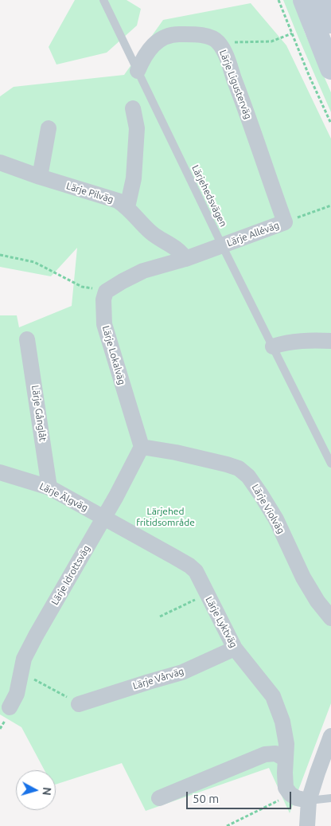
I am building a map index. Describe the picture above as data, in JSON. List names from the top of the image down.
{
  "streets": {
    "street": [
      "Lärje Ligusterväg",
      "Lärje Pilväg",
      "Lärje Alléväg",
      "Lärje Lokalväg",
      "Lärje Gånglåt",
      "Lärje Älgväg",
      "Lärje Violväg",
      "Lärje Idrottsväg",
      "Lärje Lyktväg",
      "Lärje Vårväg"
    ],
    "lane": ["Lärjehedsvägen"]
  },
  "crossings": [
    ["Lärje Ligusterväg", "Lärjehedsvägen"],
    ["Lärje Ligusterväg", "Lärje Alléväg"],
    ["Lärjehedsvägen", "Lärje Alléväg"],
    ["Lärje Lokalväg", "Lärje Violväg"],
    ["Lärje Lokalväg", "Lärje Idrottsväg"],
    ["Lärje Gånglåt", "Lärje Älgväg"],
    ["Lärje Älgväg", "Lärje Idrottsväg"],
    ["Lärje Älgväg", "Lärje Lyktväg"],
    ["Lärje Violväg", "Lärje Idrottsväg"],
    ["Lärje Idrottsväg", "Lärje Lyktväg"],
    ["Lärje Lyktväg", "Lärje Vårväg"]
  ],
  "parks": ["Lärjehed fritidsområde"],
  "scale_bar": "50 m",
  "north": "right"
}
